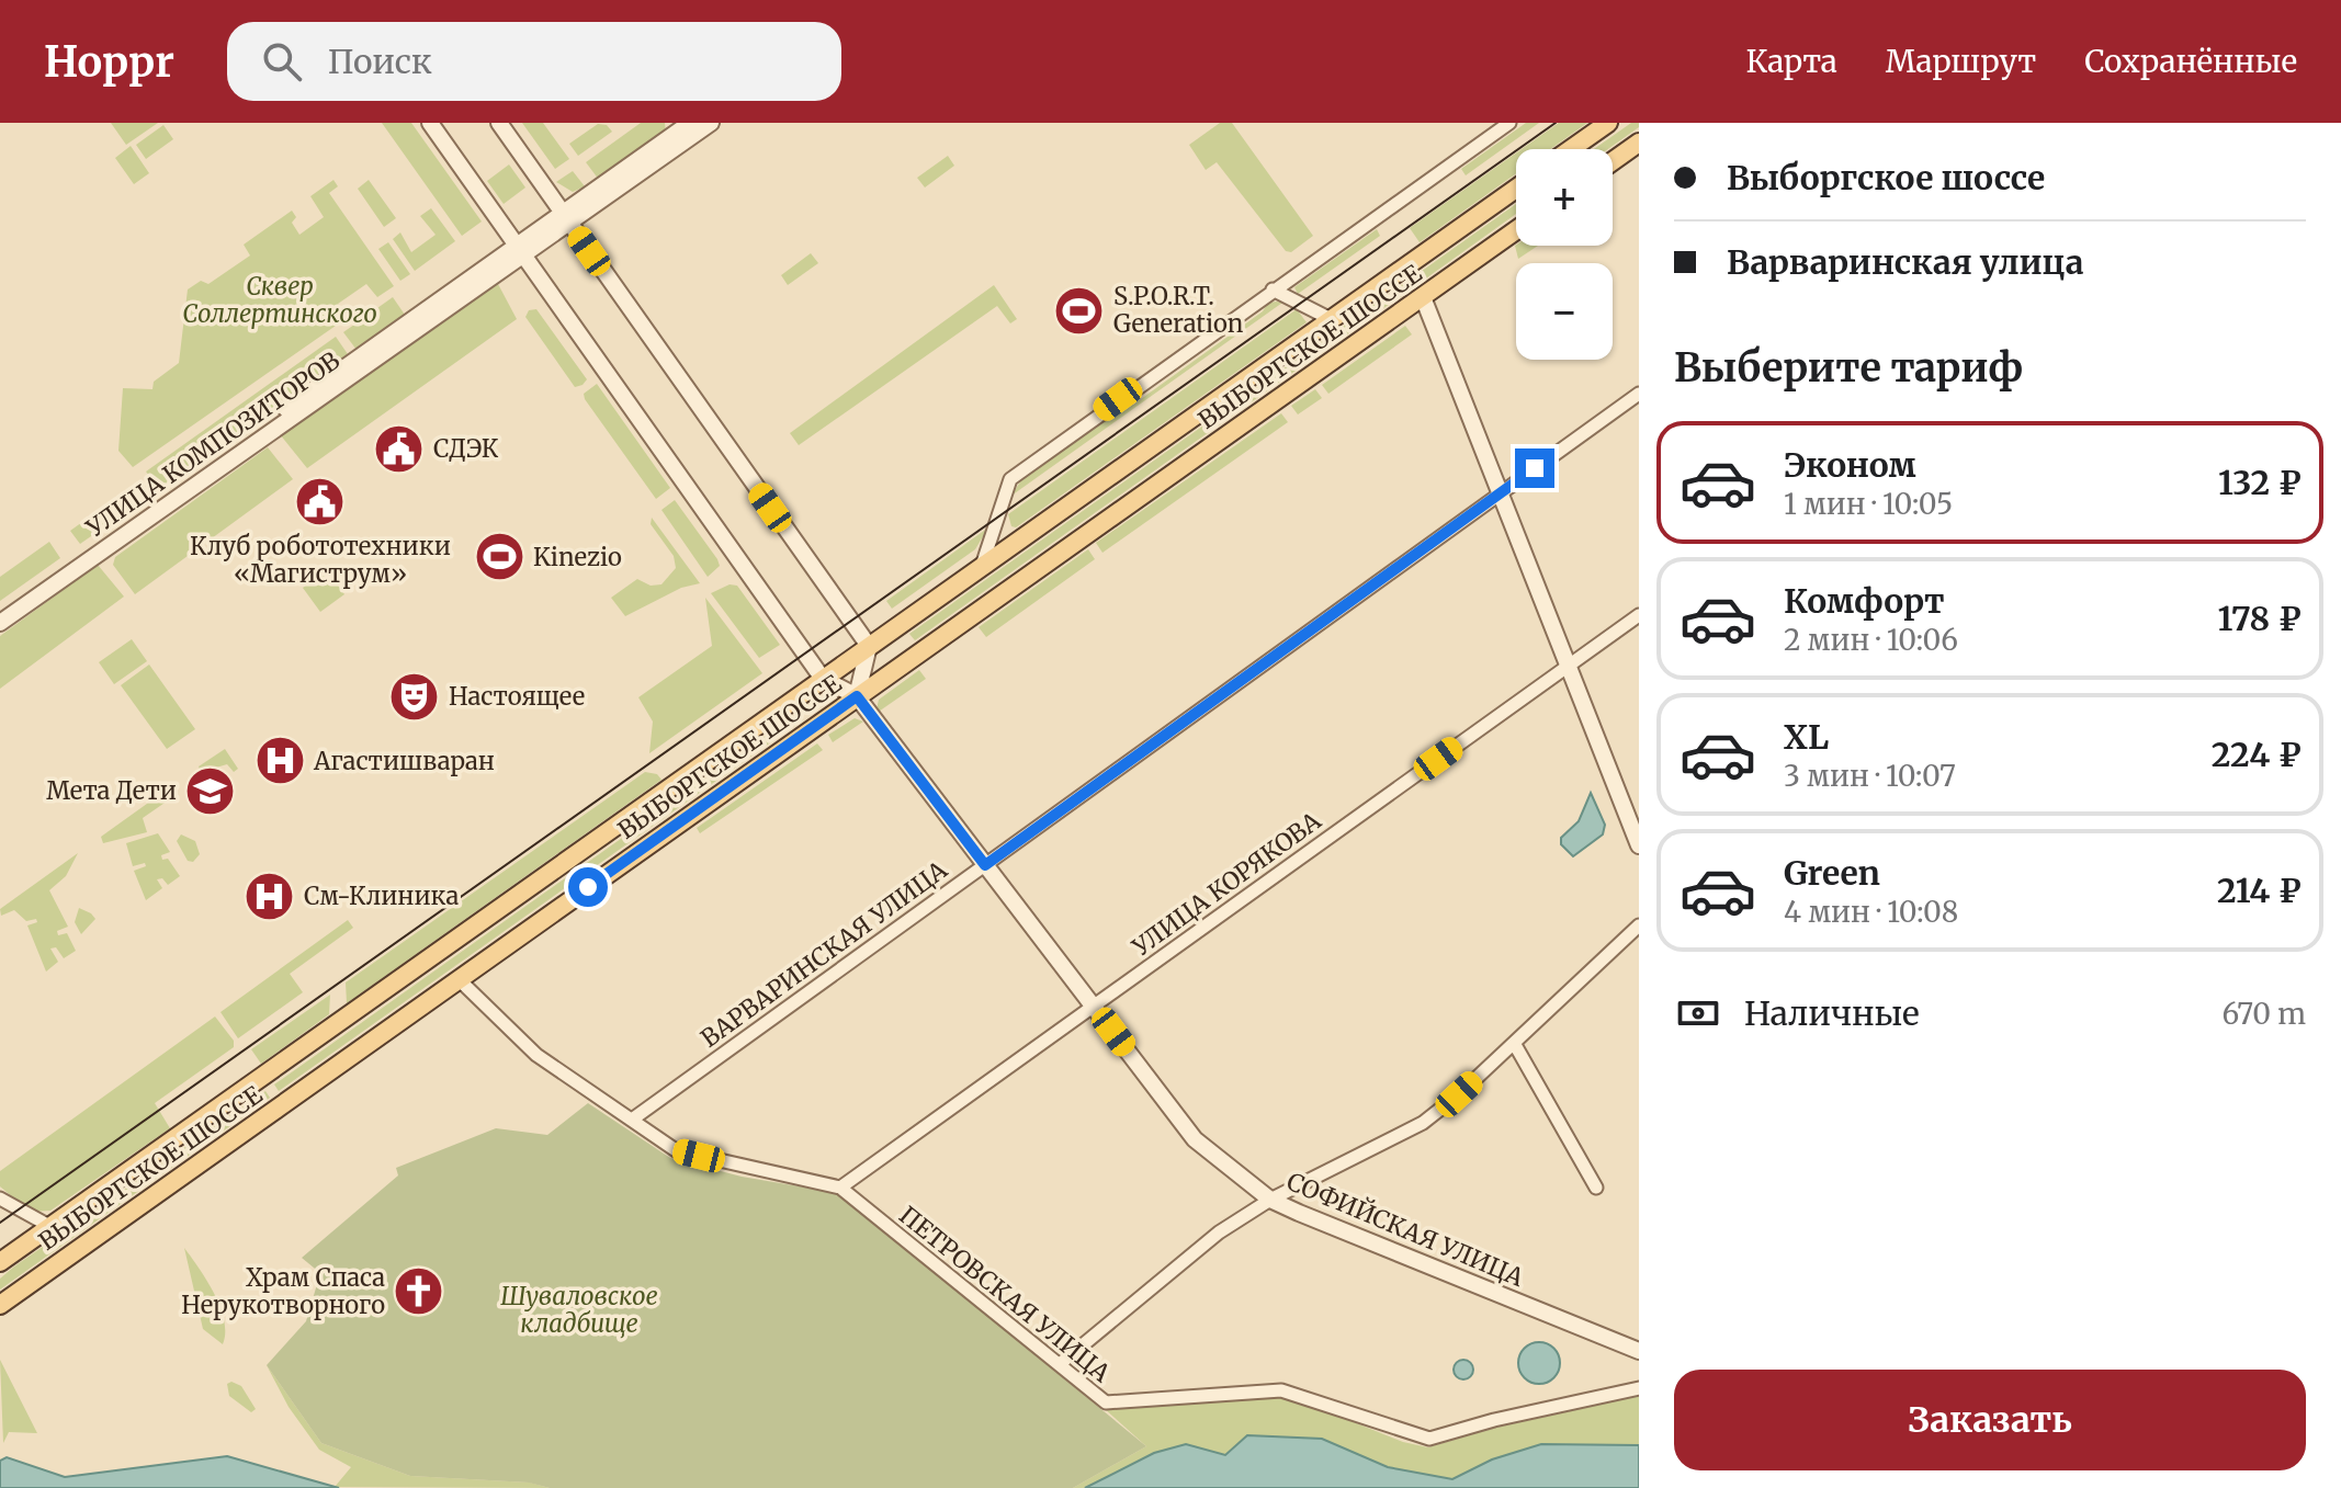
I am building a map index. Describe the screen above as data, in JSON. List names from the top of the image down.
{
  "streets": {
    "main road": ["ВЫБОРГСКОЕ ШОССЕ"],
    "street": [
      "УЛИЦА КОМПОЗИТОРОВ",
      "УЛИЦА КОРЯКОВА",
      "ВАРВАРИНСКАЯ УЛИЦА",
      "СОФИЙСКАЯ УЛИЦА",
      "ПЕТРОВСКАЯ УЛИЦА"
    ]
  },
  "crossings": [
    ["ВЫБОРГСКОЕ ШОССЕ", "СОФИЙСКАЯ УЛИЦА"],
    ["ВЫБОРГСКОЕ ШОССЕ", "ПЕТРОВСКАЯ УЛИЦА"],
    ["УЛИЦА КОРЯКОВА", "СОФИЙСКАЯ УЛИЦА"],
    ["УЛИЦА КОРЯКОВА", "ПЕТРОВСКАЯ УЛИЦА"],
    ["ВАРВАРИНСКАЯ УЛИЦА", "СОФИЙСКАЯ УЛИЦА"],
    ["ВАРВАРИНСКАЯ УЛИЦА", "ПЕТРОВСКАЯ УЛИЦА"]
  ],
  "parks": ["Сквер Соллертинского", "Шуваловское кладбище"],
  "places": {
    "sports": ["S.P.O.R.T. Generation", "Kinezio"],
    "public building": ["СДЭК", "Клуб робототехники «Магиструм»"],
    "theatre": ["Настоящее"],
    "hospital": ["Агастишваран", "См-Клиника"],
    "school or university": ["Мета Дети"],
    "church": ["Храм Спаса Нерукотворного"]
  },
  "page": {
    "header": "Hoppr",
    "search": "Поиск",
    "nav": ["Карта", "Маршрут", "Сохранённые"],
    "banner": ["Выборгское шоссе", "Варваринская улица"],
    "map_buttons": ["+", "−"],
    "heading": "Выберите тариф",
    "list": [
      {
        "name": "Эконом",
        "note": "1 мин · 10:05",
        "value": "132 ₽"
      },
      {
        "name": "Комфорт",
        "note": "2 мин · 10:06",
        "value": "178 ₽"
      },
      {
        "name": "XL",
        "note": "3 мин · 10:07",
        "value": "224 ₽"
      },
      {
        "name": "Green",
        "note": "4 мин · 10:08",
        "value": "214 ₽"
      }
    ],
    "pay": ["Наличные", "670 m"],
    "buttons": "Заказать"
  }
}
